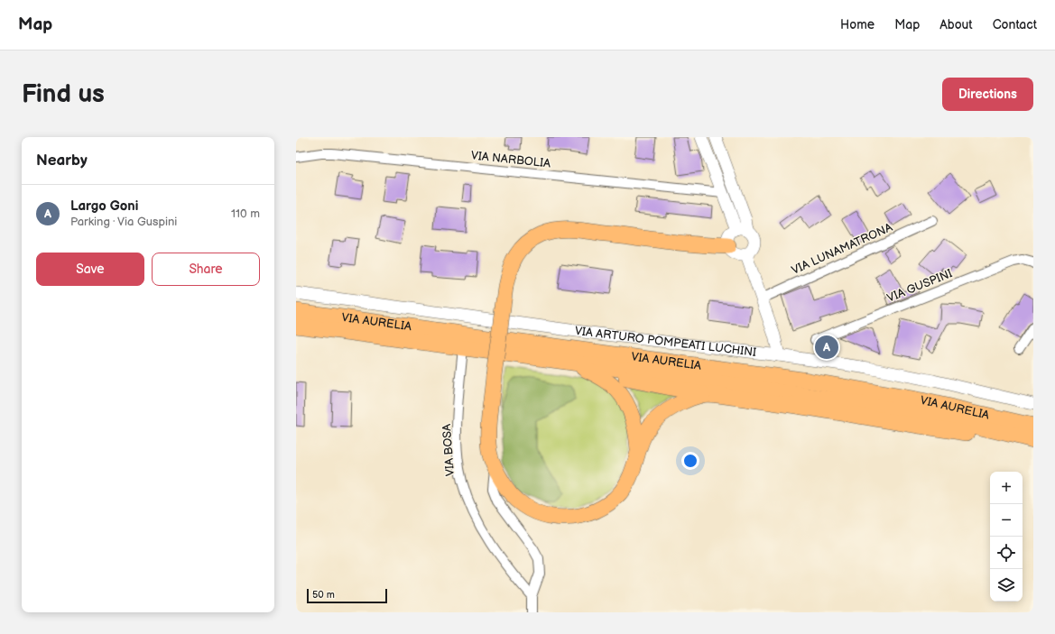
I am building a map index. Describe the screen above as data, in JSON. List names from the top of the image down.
{
  "streets": {
    "highway": ["VIA AURELIA"],
    "street": [
      "VIA NARBOLIA",
      "VIA LUNAMATRONA",
      "VIA GUSPINI",
      "VIA ARTURO POMPEATI LUCHINI",
      "VIA BOSA"
    ]
  },
  "crossings": [
    ["VIA AURELIA", "VIA BOSA"]
  ],
  "scale_bar": "50 m",
  "page": {
    "header": "Map",
    "nav": [
      "Home",
      "Map",
      "About",
      "Contact"
    ],
    "buttons": [
      "Directions",
      ["Save", "Share"]
    ],
    "title": "Find us",
    "heading": "Nearby",
    "list": [
      {
        "mark": "A",
        "name": "Largo Goni",
        "note": "Parking · Via Guspini",
        "value": "110 m"
      }
    ],
    "pins": "A",
    "map_buttons": ["+", "−"],
    "scale": "50 m"
  }
}
